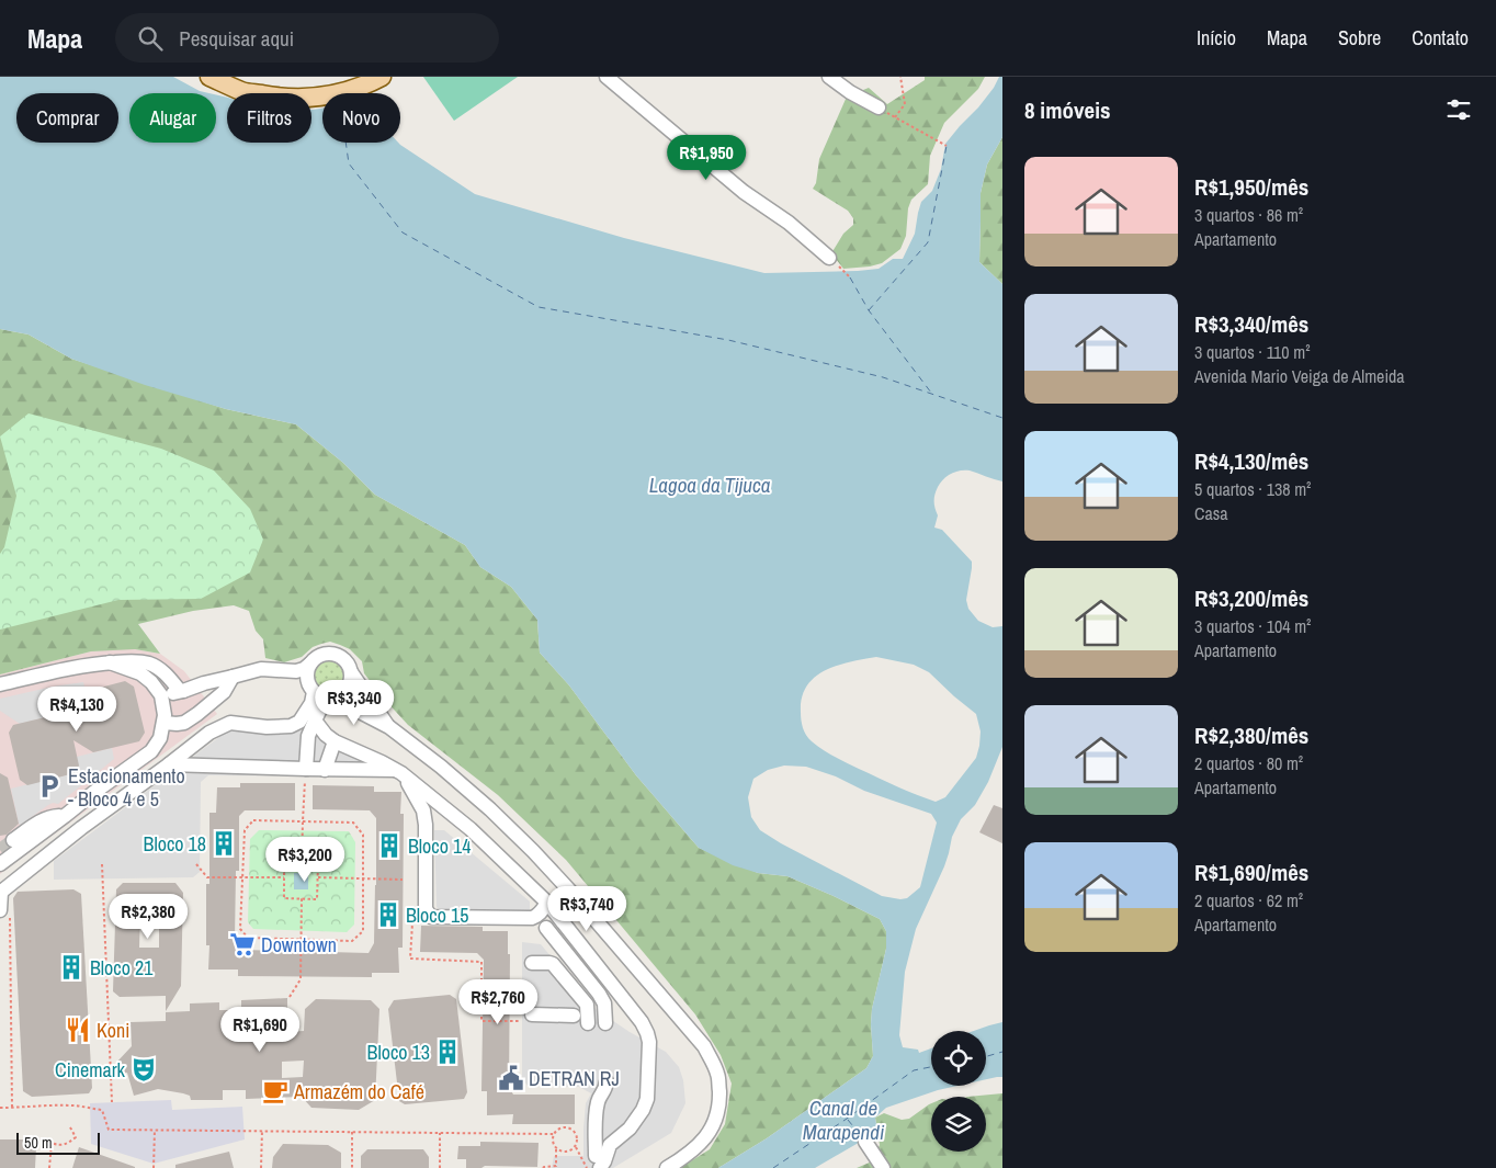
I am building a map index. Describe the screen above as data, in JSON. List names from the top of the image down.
{
  "water": ["Lagoa da Tijuca", "Canal de Marapendi"],
  "places": {
    "parking": ["Estacionamento - Bloco 4 e 5"],
    "building": [
      "Bloco 18",
      "Bloco 14",
      "Bloco 15",
      "Bloco 21",
      "Bloco 13"
    ],
    "supermarket": ["Downtown"],
    "restaurant": ["Koni"],
    "theatre": ["Cinemark"],
    "public building": ["DETRAN RJ"],
    "cafe": ["Armazém do Café"]
  },
  "scale_bar": "50 m",
  "page": {
    "header": "Mapa",
    "search": "Pesquisar aqui",
    "nav": [
      "Início",
      "Mapa",
      "Sobre",
      "Contato"
    ],
    "heading": "8 imóveis",
    "chip": [
      "Comprar",
      "Alugar",
      "Filtros",
      "Novo"
    ],
    "price": [
      "R$1,950",
      "R$3,340",
      "R$4,130",
      "R$3,200",
      "R$3,740",
      "R$2,380",
      "R$2,760",
      "R$1,690"
    ],
    "list": [
      {
        "name": "R$1,950/mês",
        "note": "3 quartos · 86 m² · Apartamento"
      },
      {
        "name": "R$3,340/mês",
        "note": "3 quartos · 110 m² · Avenida Mario Veiga de Almeida"
      },
      {
        "name": "R$4,130/mês",
        "note": "5 quartos · 138 m² · Casa"
      },
      {
        "name": "R$3,200/mês",
        "note": "3 quartos · 104 m² · Apartamento"
      },
      {
        "name": "R$2,380/mês",
        "note": "2 quartos · 80 m² · Apartamento"
      },
      {
        "name": "R$1,690/mês",
        "note": "2 quartos · 62 m² · Apartamento"
      }
    ],
    "scale": "50 m"
  }
}
